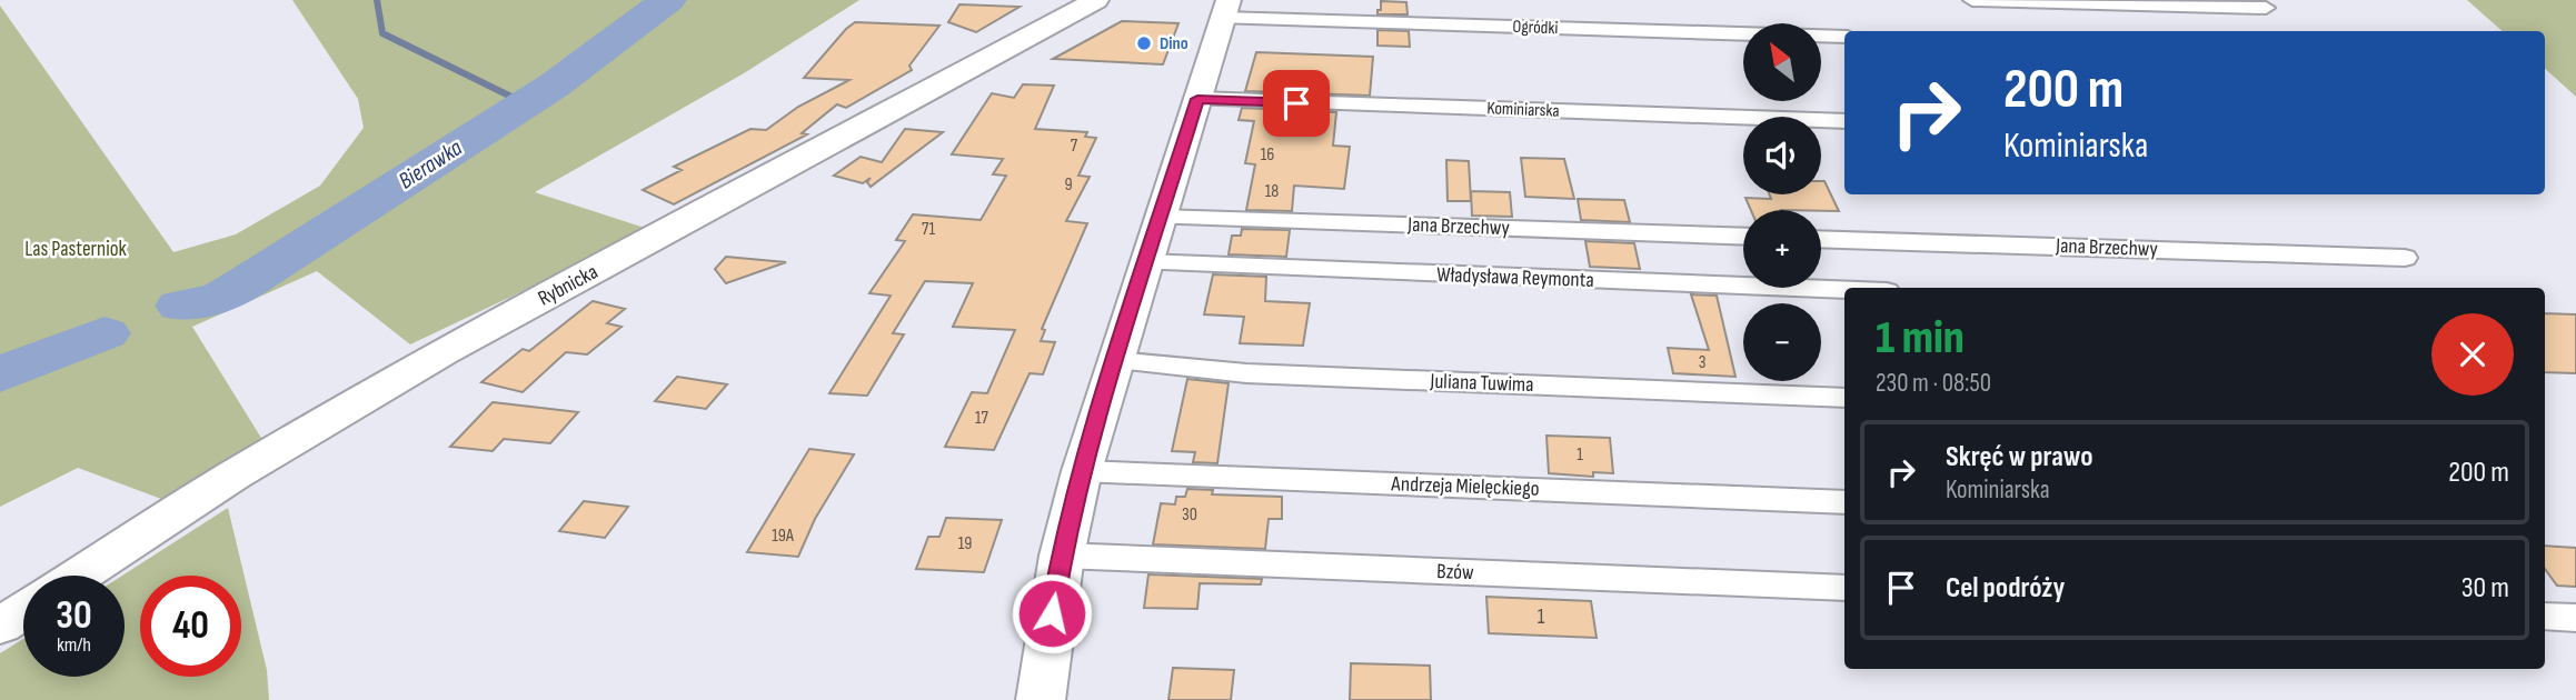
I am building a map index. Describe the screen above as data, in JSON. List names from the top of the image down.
{
  "streets": {
    "main road": ["Rybnicka"],
    "street": [
      "Ogródki",
      "Kominiarska",
      "Jana Brzechwy",
      "Władysława Reymonta",
      "Juliana Tuwima",
      "Andrzeja Mielęckiego",
      "Bzów"
    ]
  },
  "water": ["Bierawka"],
  "parks": ["Las Pasterniok"],
  "places": ["Dino"],
  "house_numbers": [
    "7",
    "16",
    "9",
    "18",
    "71",
    "3",
    "17",
    "1",
    "30",
    "19A",
    "19",
    "1"
  ],
  "north": "top left",
  "page": {
    "map_buttons": ["+", "−"],
    "turn": ["200 m", "Kominiarska"],
    "heading": ["1 min", "230 m · 08:50"],
    "list": [
      {
        "name": "Skręć w prawo",
        "note": "Kominiarska",
        "value": "200 m"
      },
      {
        "name": "Cel podróży",
        "value": "30 m"
      }
    ],
    "speed": "30 km/h",
    "limit": "40"
  }
}
